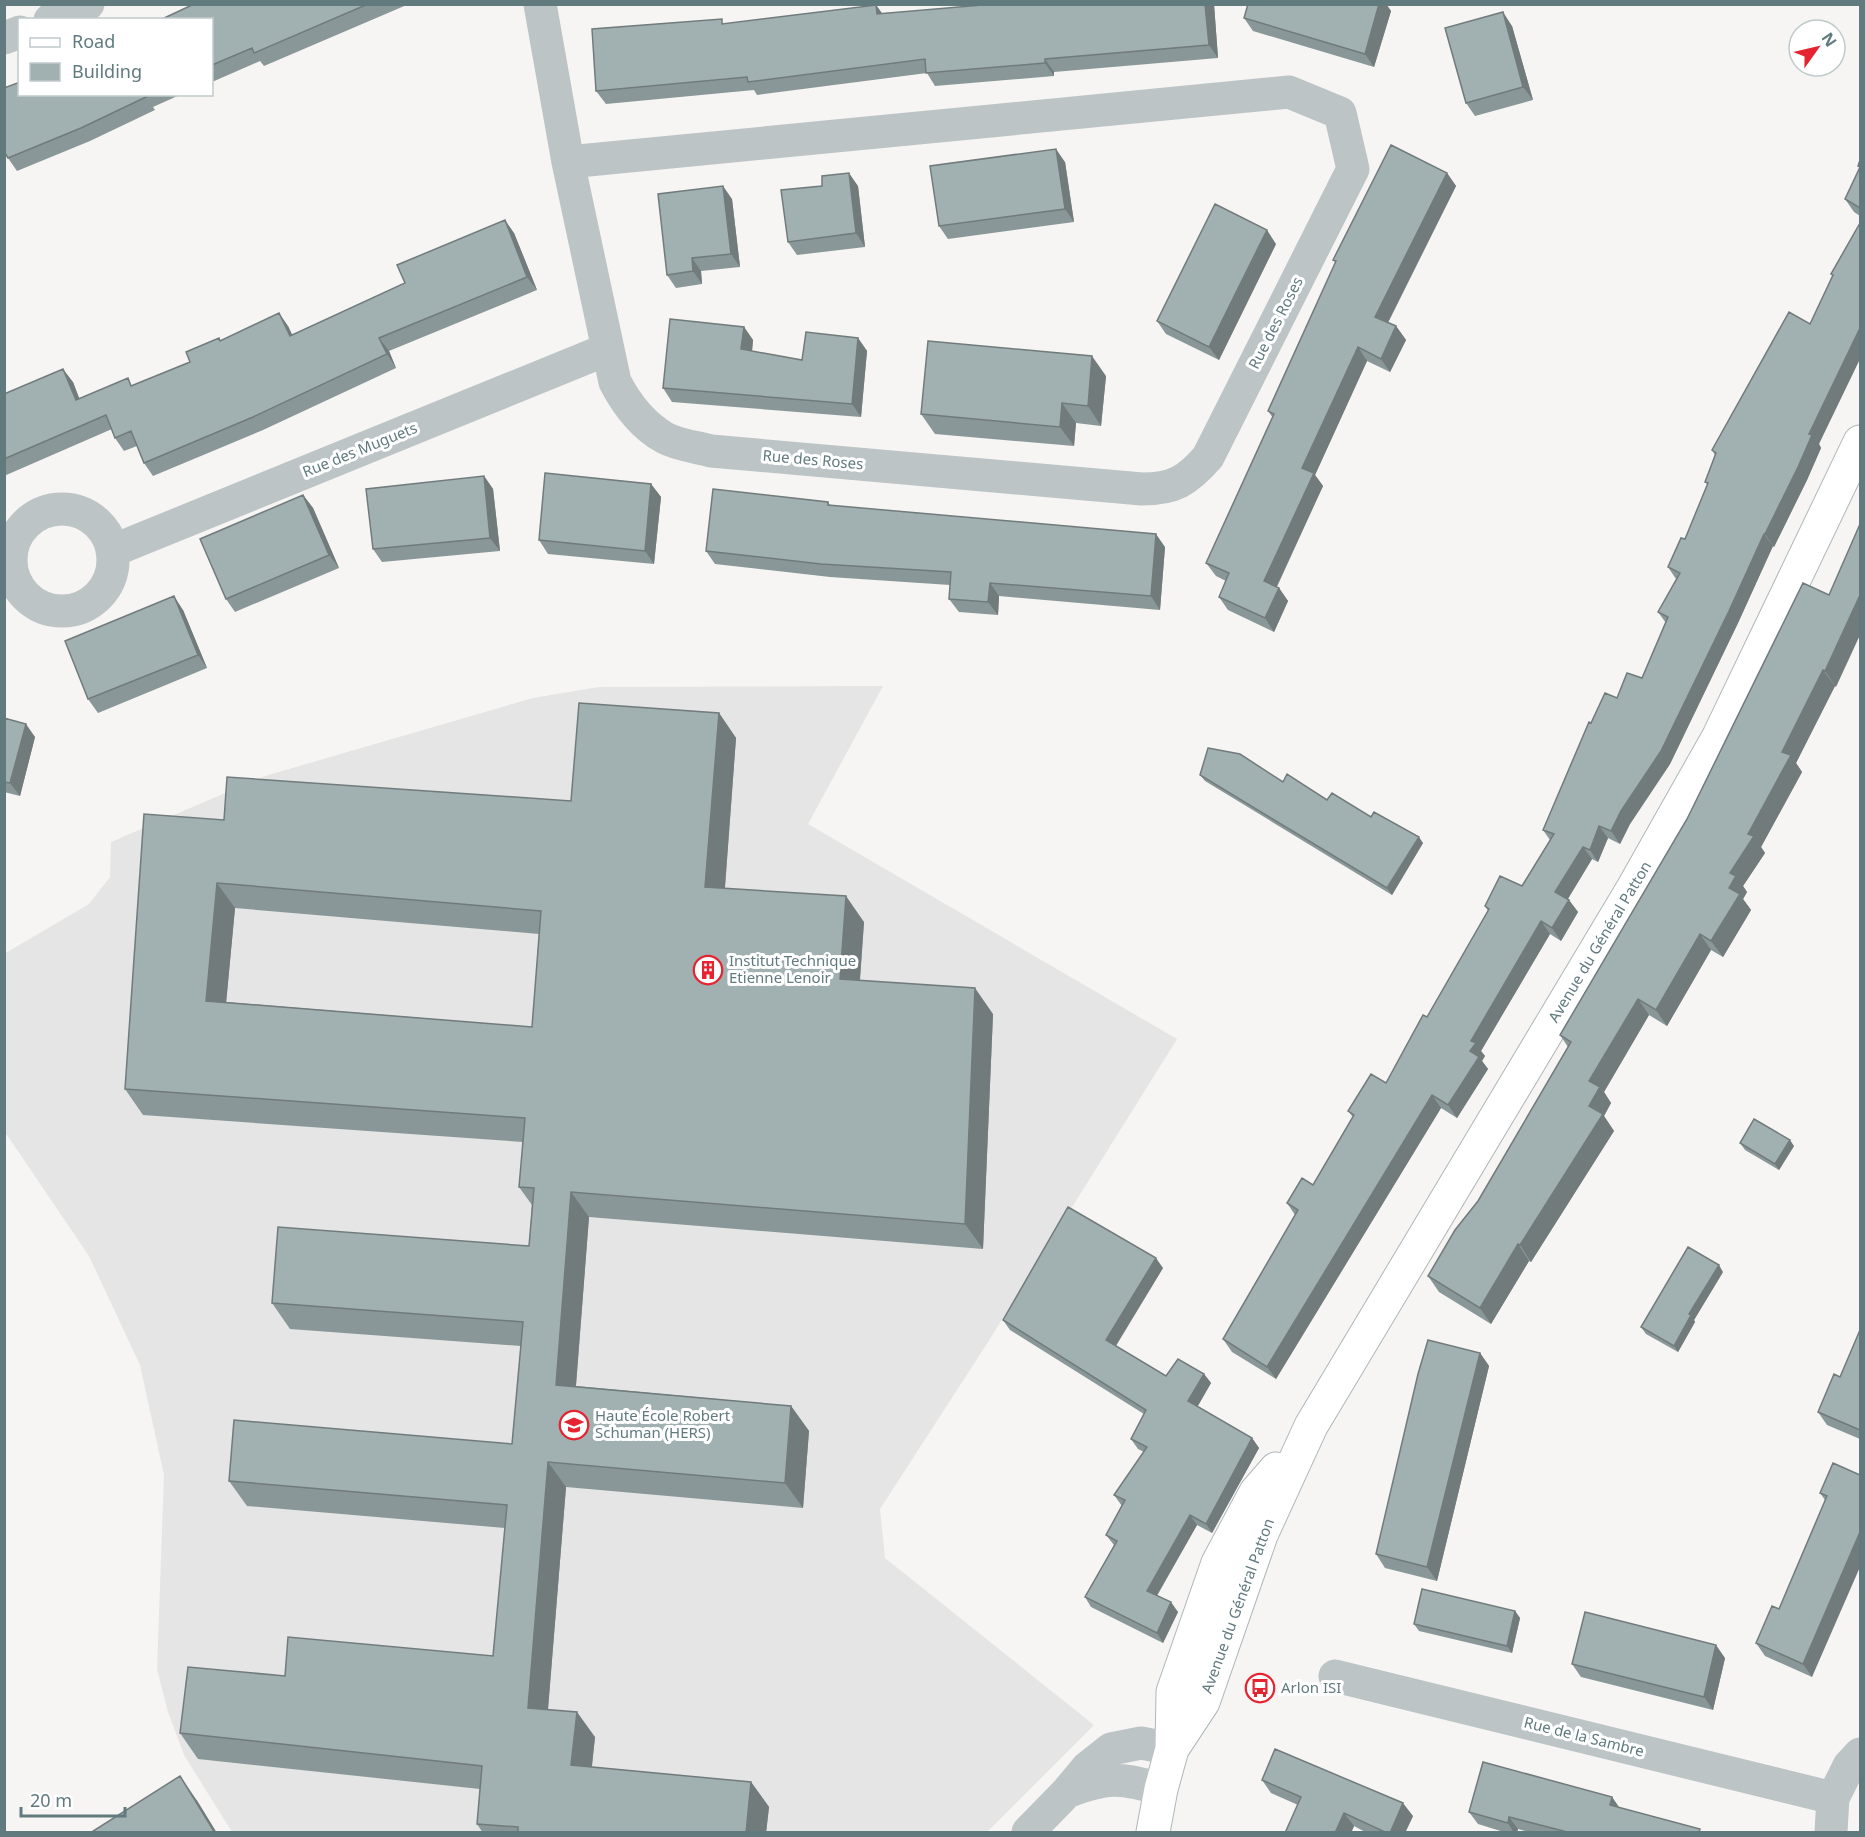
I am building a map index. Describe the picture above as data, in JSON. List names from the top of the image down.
{
  "streets": {
    "main road": ["Avenue du Général Patton"],
    "street": ["Rue des Roses", "Rue des Muguets", "Rue de la Sambre"]
  },
  "crossings": [
    ["Rue des Roses", "Rue des Muguets"]
  ],
  "places": {
    "building": ["Institut Technique Etienne Lenoir"],
    "school or university": ["Haute École Robert Schuman (HERS)"],
    "bus stop": ["Arlon ISI"]
  },
  "legend": ["Road", "Building"],
  "scale_bar": "20 m",
  "north": "top right"
}
